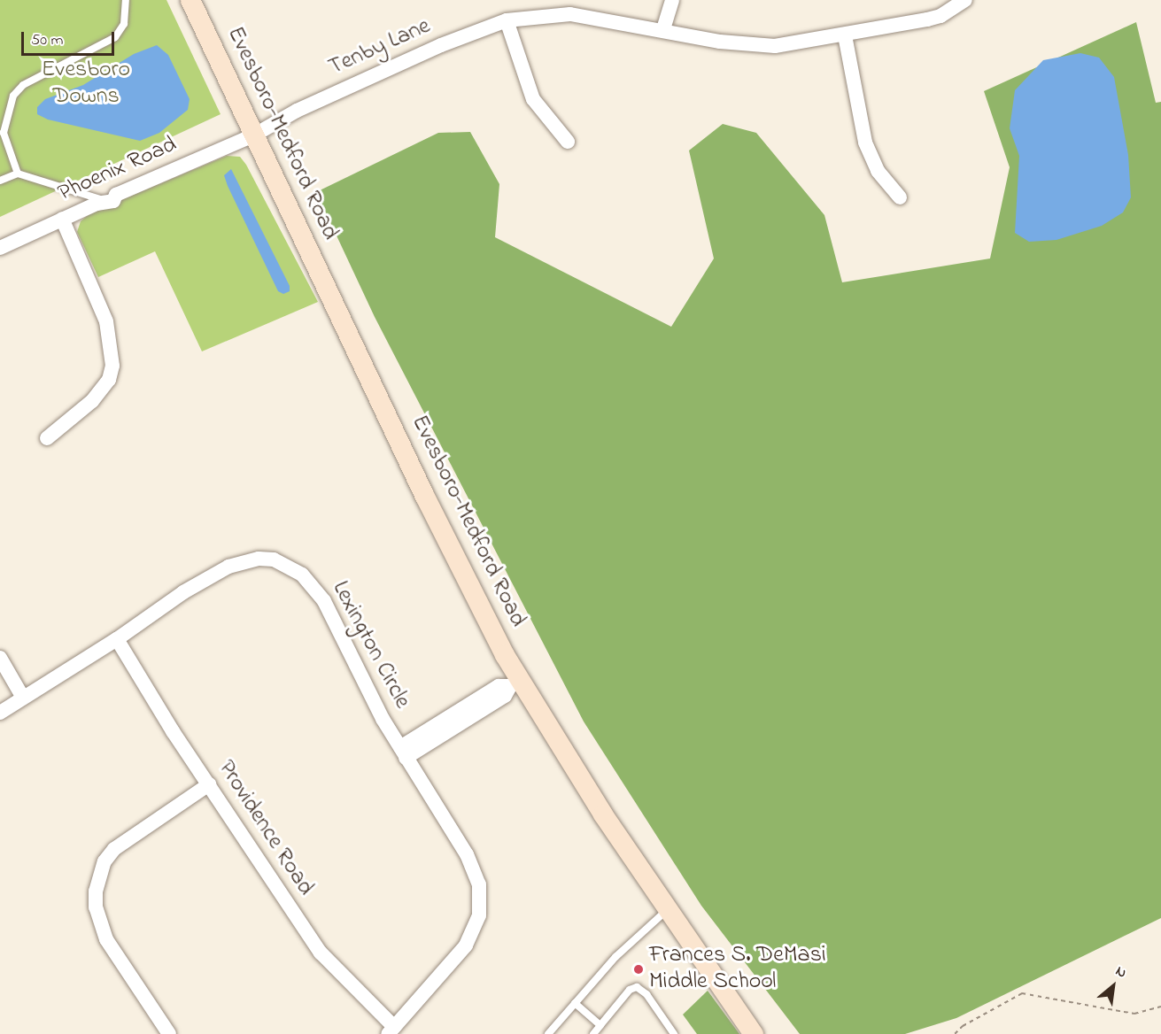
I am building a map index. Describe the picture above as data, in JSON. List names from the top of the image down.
{
  "streets": {
    "street": [
      "Tenby Lane",
      "Evesboro-Medford Road",
      "Phoenix Road",
      "Lexington Circle",
      "Providence Road"
    ]
  },
  "crossings": [
    ["Tenby Lane", "Evesboro-Medford Road"],
    ["Tenby Lane", "Phoenix Road"],
    ["Evesboro-Medford Road", "Phoenix Road"],
    ["Lexington Circle", "Providence Road"]
  ],
  "parks": ["Evesboro Downs"],
  "places": ["Frances S. DeMasi Middle School"],
  "scale_bar": "50 m",
  "north": "top right"
}
